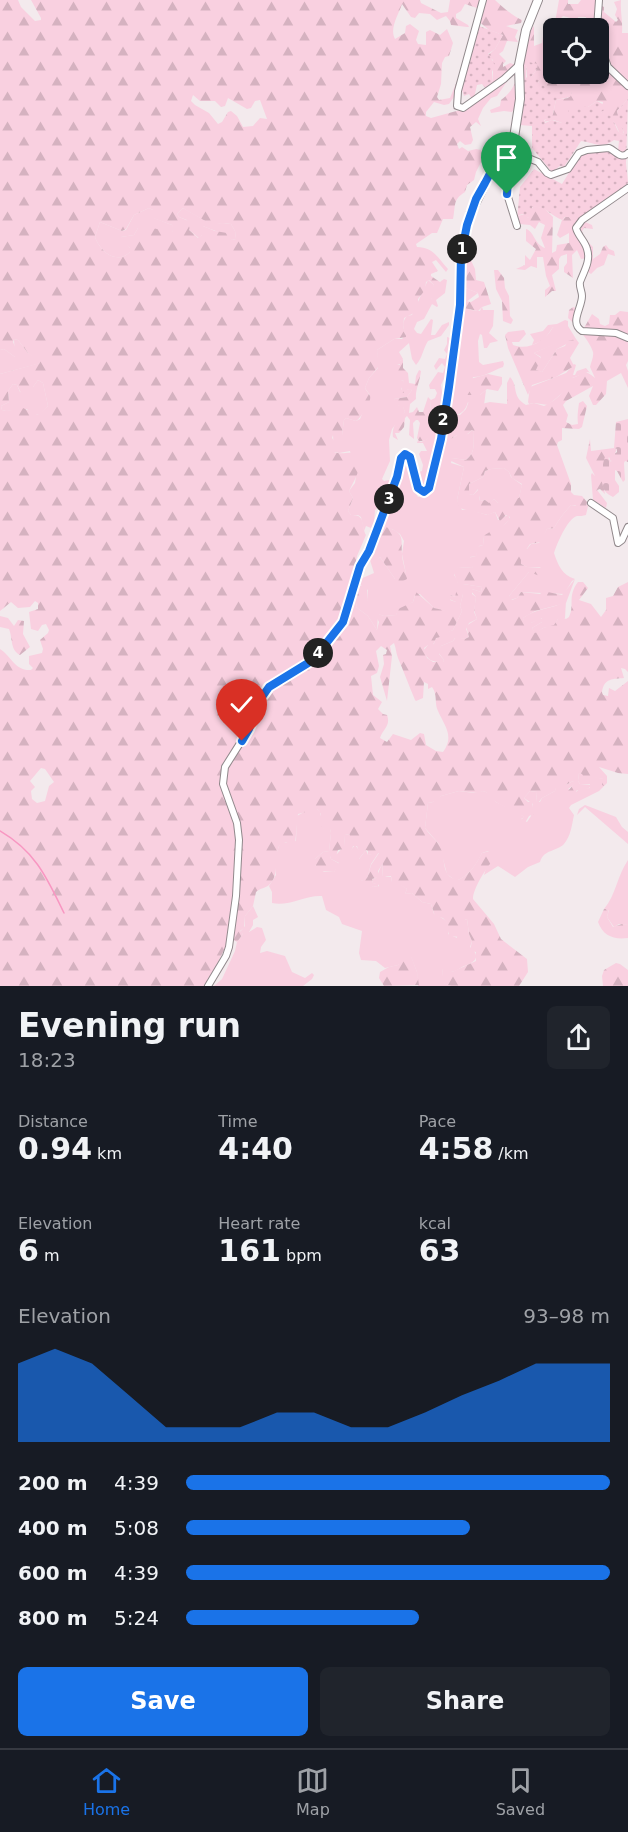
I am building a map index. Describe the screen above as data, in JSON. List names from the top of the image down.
{
  "page": {
    "pins": [
      "1",
      "2",
      "3",
      "4"
    ],
    "heading": ["Evening run", "18:23"],
    "stats": [
      ["Distance", "0.94 km"],
      ["Time", "4:40"],
      ["Pace", "4:58 /km"],
      ["Elevation", "6 m"],
      ["Heart rate", "161 bpm"],
      ["kcal", "63"]
    ],
    "chart": ["Elevation", "93–98 m"],
    "list": [
      {
        "name": "200 m",
        "note": "4:39"
      },
      {
        "name": "400 m",
        "note": "5:08"
      },
      {
        "name": "600 m",
        "note": "4:39"
      },
      {
        "name": "800 m",
        "note": "5:24"
      }
    ],
    "buttons": ["Save", "Share"],
    "tabs": ["Home", "Map", "Saved"]
  }
}
